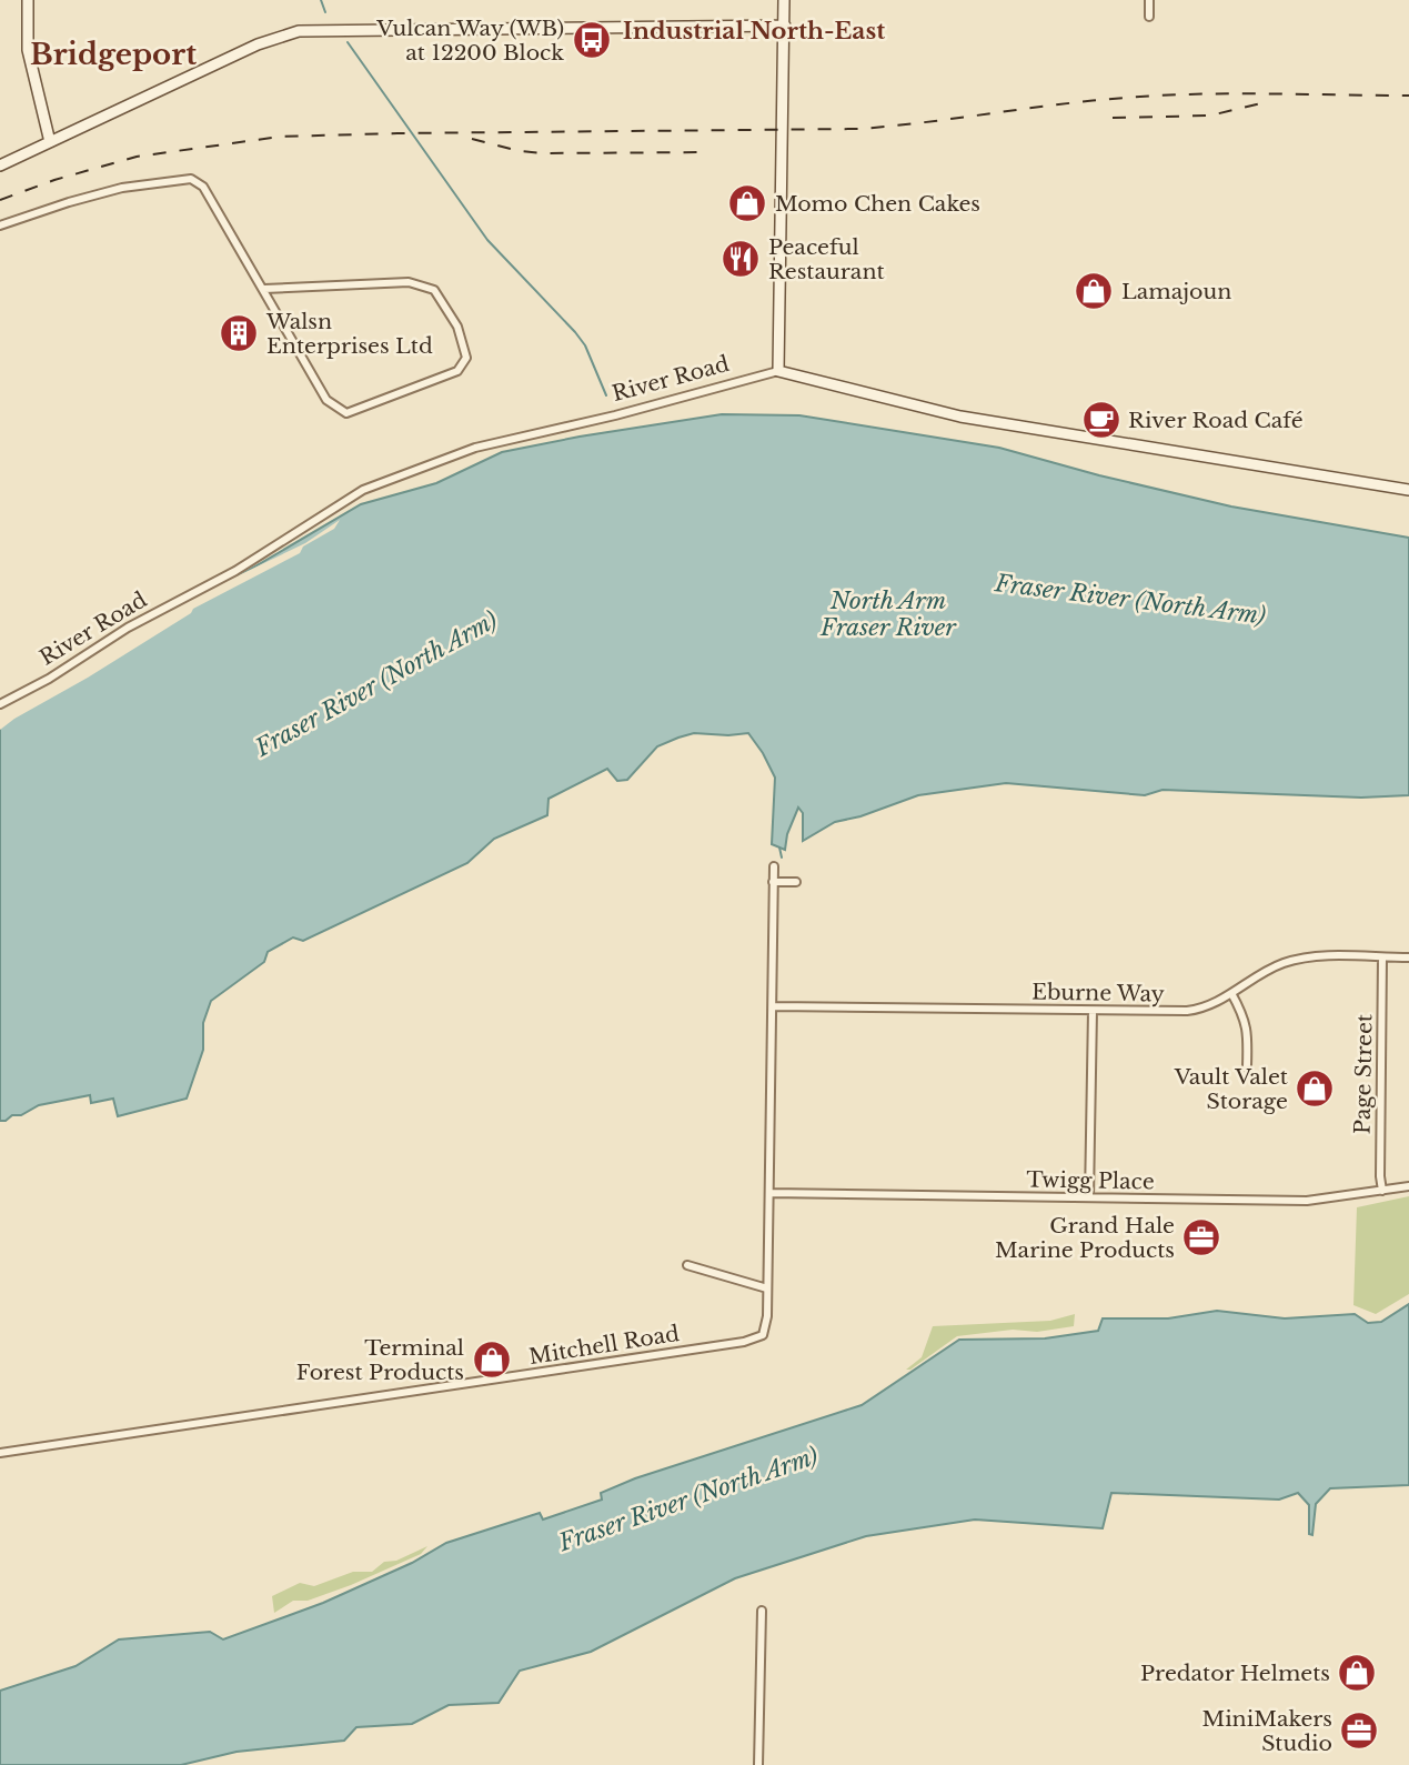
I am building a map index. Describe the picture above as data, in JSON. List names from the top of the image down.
{
  "streets": {
    "street": [
      "River Road",
      "Eburne Way",
      "Page Street",
      "Twigg Place",
      "Mitchell Road"
    ]
  },
  "crossings": [
    ["Eburne Way", "Page Street"],
    ["Eburne Way", "Mitchell Road"],
    ["Page Street", "Twigg Place"],
    ["Twigg Place", "Mitchell Road"]
  ],
  "districts": ["Industrial North-East", "Bridgeport"],
  "water": ["Fraser River (North Arm)", "North Arm Fraser River"],
  "places": {
    "bus stop": ["Vulcan Way (WB) at 12200 Block"],
    "shop": [
      "Momo Chen Cakes",
      "Lamajoun",
      "Vault Valet Storage",
      "Terminal Forest Products",
      "Predator Helmets"
    ],
    "restaurant": ["Peaceful Restaurant"],
    "building": ["Walsn Enterprises Ltd"],
    "cafe": ["River Road Café"],
    "office": ["Grand Hale Marine Products", "MiniMakers Studio"]
  }
}
